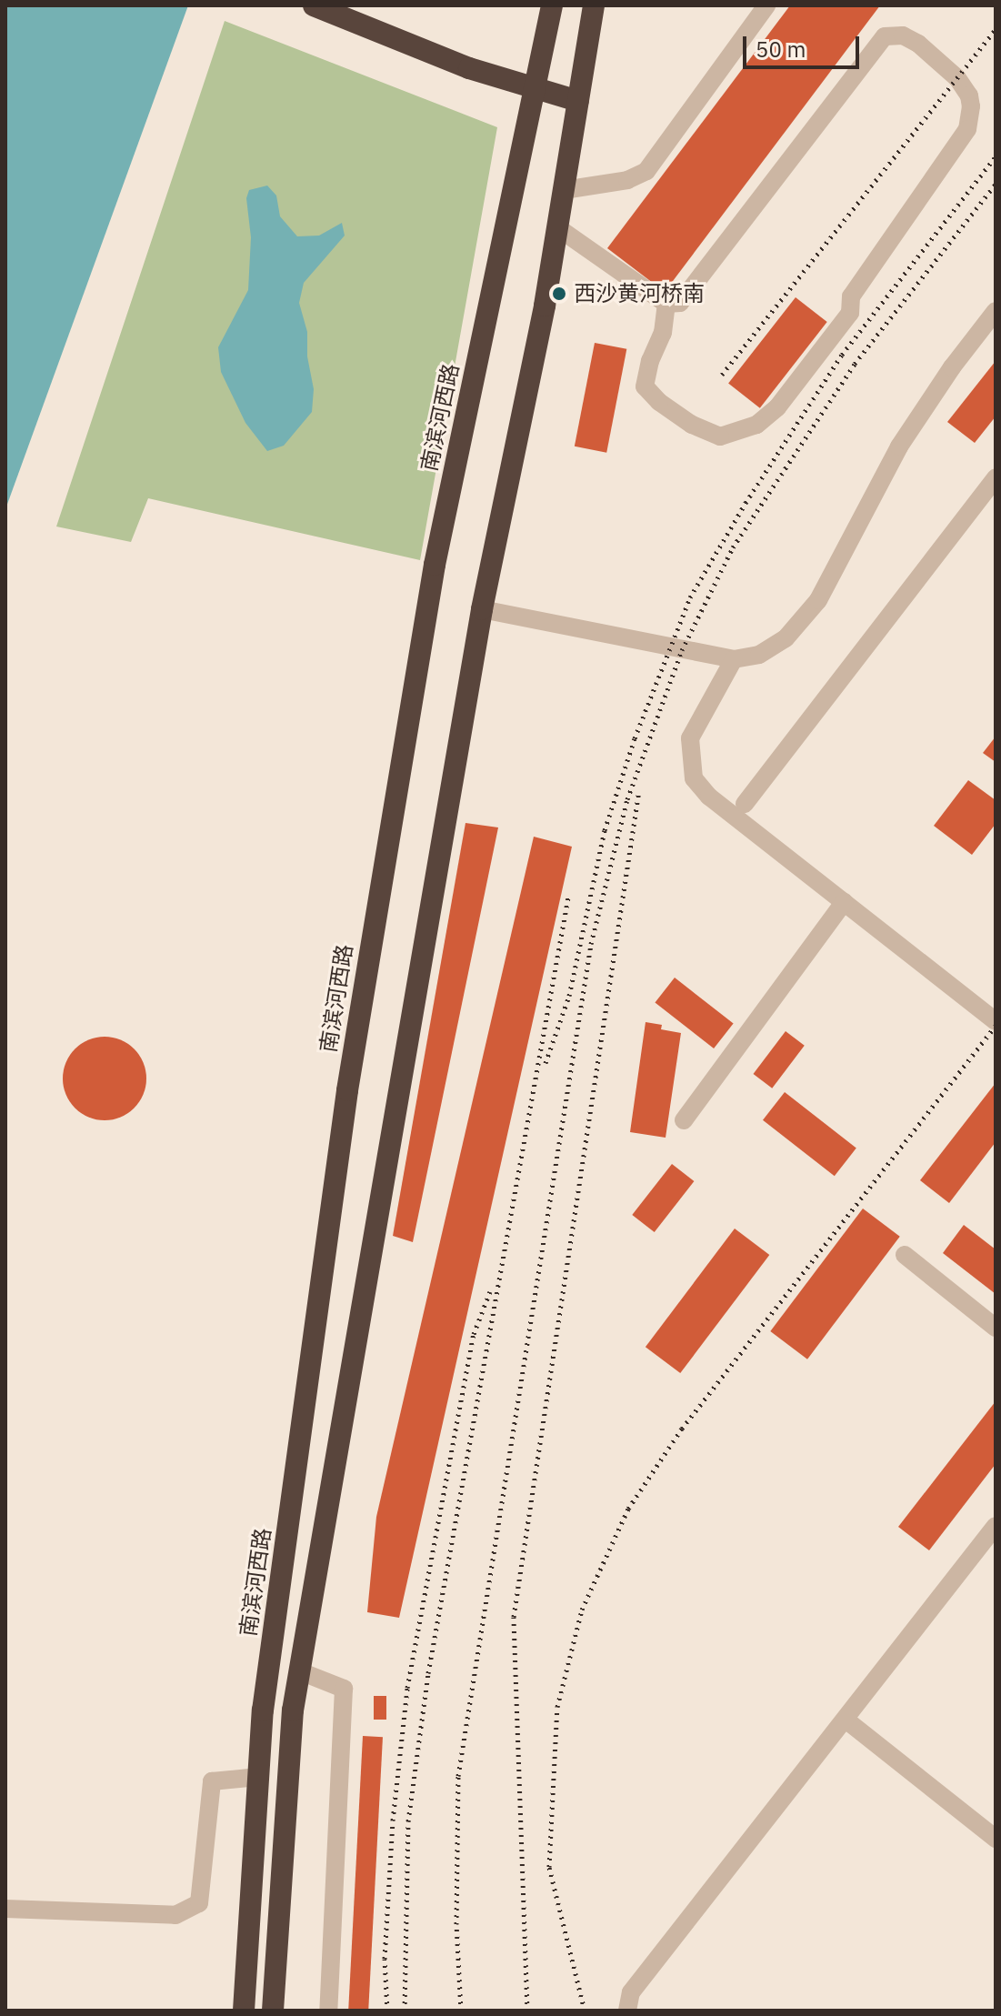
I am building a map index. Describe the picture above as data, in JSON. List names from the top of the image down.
{
  "streets": {
    "highway": ["南滨河西路"]
  },
  "places": ["西沙黄河桥南"],
  "scale_bar": "50 m"
}
